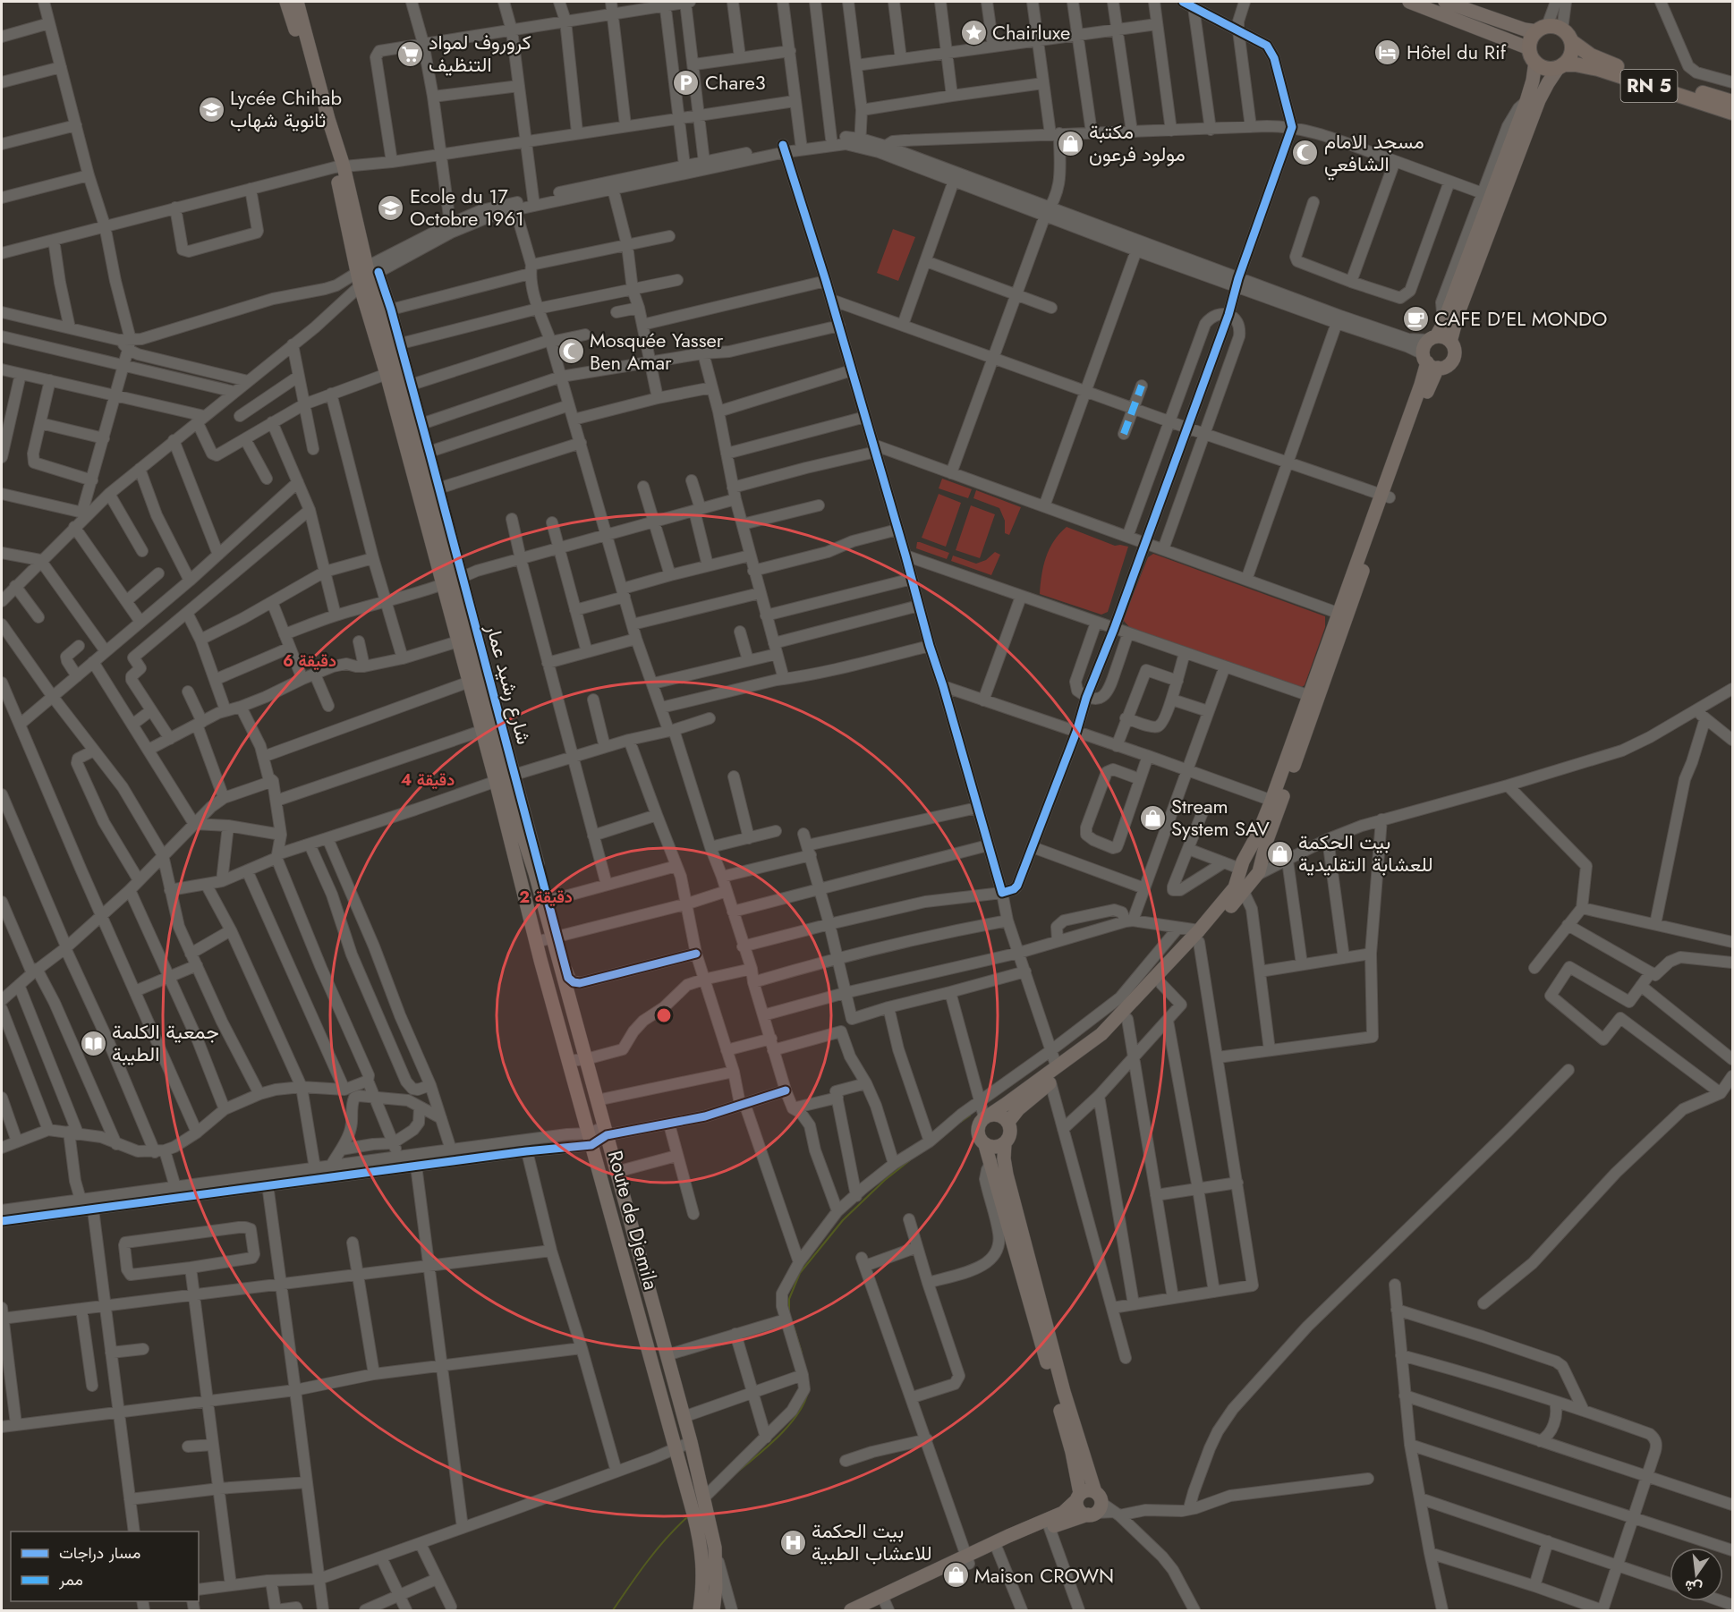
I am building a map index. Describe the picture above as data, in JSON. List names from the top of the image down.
{
  "streets": {
    "highway": ["RN 5"],
    "main road": ["Route de Djemila"],
    "street": ["شارع رشيد عمار"]
  },
  "crossings": [
    ["شارع رشيد عمار", "Route de Djemila"]
  ],
  "places": {
    "place": ["Chairluxe"],
    "hotel": ["Hôtel du Rif"],
    "supermarket": ["كروروف لمواد التنظيف"],
    "parking": ["Chare3"],
    "school or university": ["Lycée Chihab ثانوية شهاب", "Ecole du 17 Octobre 1961"],
    "shop": [
      "مكتبة مولود فرعون",
      "Stream System SAV",
      "بيت الحكمة للعشابة التقليدية",
      "Maison CROWN"
    ],
    "mosque": ["مسجد الامام الشافعي", "Mosquée Yasser Ben Amar"],
    "cafe": ["CAFE D'EL MONDO"],
    "library": ["جمعية الكلمة الطيبة"],
    "hospital": ["بيت الحكمة للاعشاب الطبية"]
  },
  "legend": ["مسار دراجات", "ممر"],
  "north": "bottom",
  "rings": ["6 دقيقة", "4 دقيقة", "2 دقيقة"]
}
